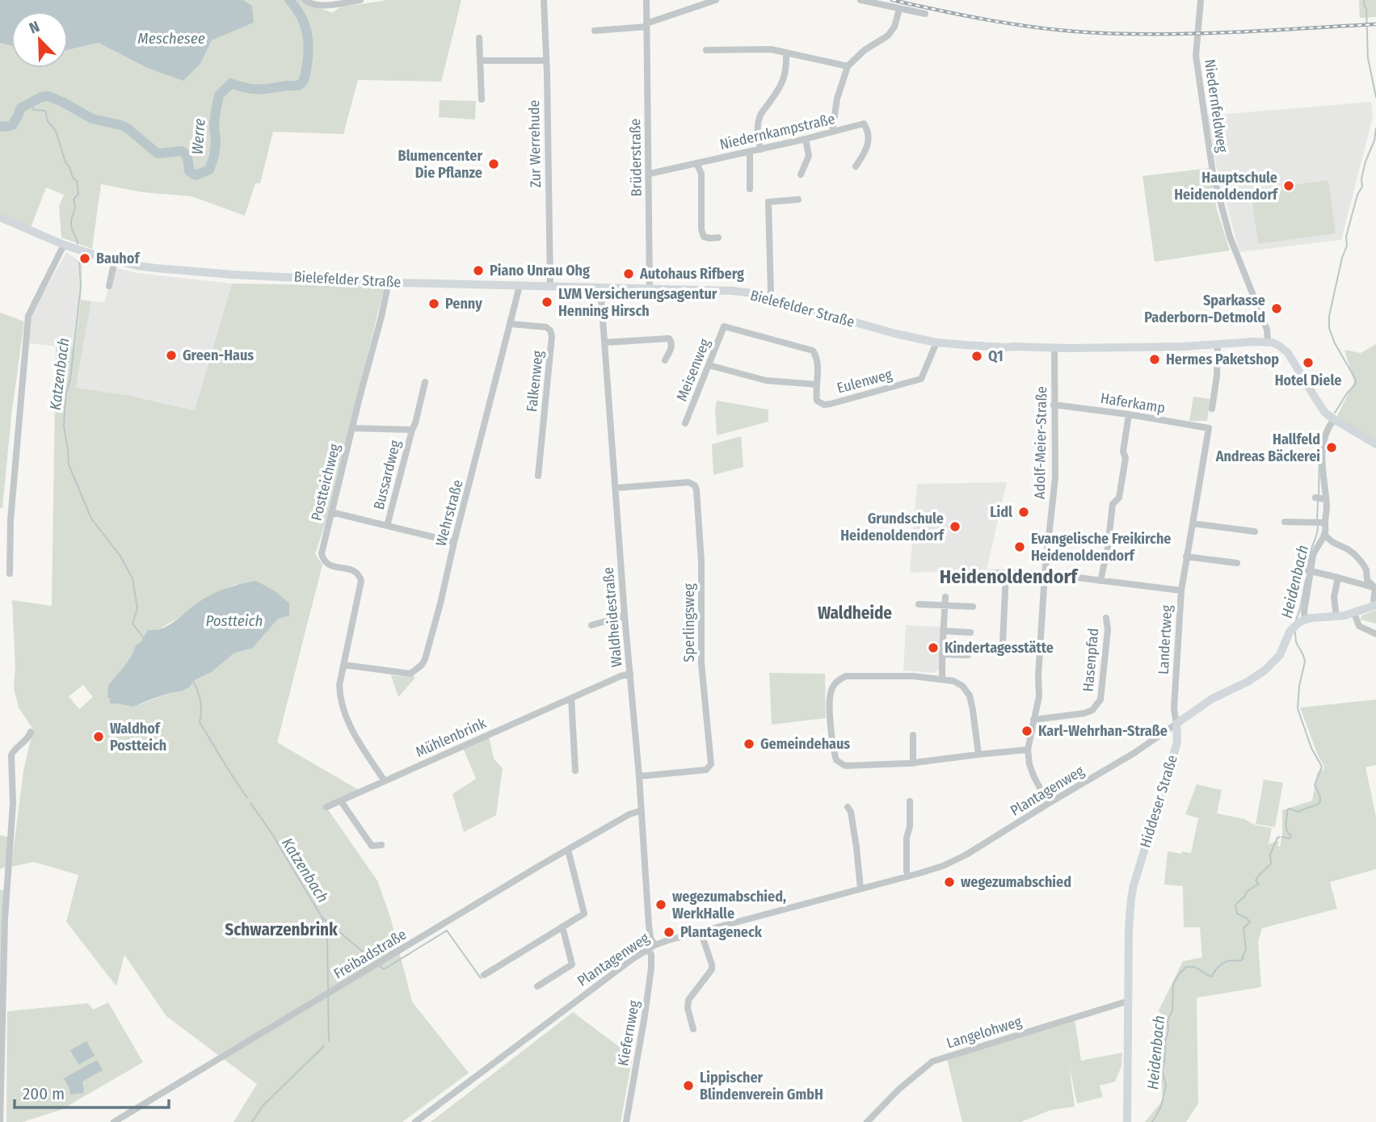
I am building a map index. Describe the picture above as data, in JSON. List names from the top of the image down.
{
  "streets": {
    "main road": ["Bielefelder Straße", "Hiddeser Straße"],
    "street": [
      "Niedernfeldweg",
      "Niedernkampstraße",
      "Zur Werrehude",
      "Brüderstraße",
      "Meisenweg",
      "Falkenweg",
      "Eulenweg",
      "Haferkamp",
      "Adolf-Meier-Straße",
      "Bussardweg",
      "Postteichweg",
      "Wehrstraße",
      "Waldheidestraße",
      "Sperlingsweg",
      "Landertweg",
      "Hasenpfad",
      "Mühlenbrink",
      "Plantagenweg",
      "Freibadstraße",
      "Langelohweg",
      "Kiefernweg"
    ]
  },
  "crossings": [
    ["Niedernfeldweg", "Bielefelder Straße"],
    ["Niedernkampstraße", "Brüderstraße"],
    ["Zur Werrehude", "Bielefelder Straße"],
    ["Brüderstraße", "Bielefelder Straße"],
    ["Bielefelder Straße", "Eulenweg"],
    ["Bielefelder Straße", "Adolf-Meier-Straße"],
    ["Bielefelder Straße", "Postteichweg"],
    ["Bielefelder Straße", "Wehrstraße"],
    ["Bielefelder Straße", "Waldheidestraße"],
    ["Meisenweg", "Eulenweg"],
    ["Falkenweg", "Wehrstraße"],
    ["Haferkamp", "Adolf-Meier-Straße"],
    ["Haferkamp", "Landertweg"],
    ["Adolf-Meier-Straße", "Hasenpfad"],
    ["Adolf-Meier-Straße", "Plantagenweg"],
    ["Bussardweg", "Postteichweg"],
    ["Postteichweg", "Wehrstraße"],
    ["Waldheidestraße", "Sperlingsweg"],
    ["Waldheidestraße", "Mühlenbrink"],
    ["Waldheidestraße", "Plantagenweg"],
    ["Waldheidestraße", "Freibadstraße"],
    ["Waldheidestraße", "Kiefernweg"],
    ["Landertweg", "Plantagenweg"],
    ["Landertweg", "Hiddeser Straße"],
    ["Plantagenweg", "Hiddeser Straße"],
    ["Plantagenweg", "Kiefernweg"],
    ["Hiddeser Straße", "Langelohweg"]
  ],
  "districts": ["Heidenoldendorf", "Waldheide", "Schwarzenbrink"],
  "water": [
    "Meschesee",
    "Werre",
    "Katzenbach",
    "Heidenbach",
    "Postteich"
  ],
  "places": [
    "Blumencenter Die Pflanze",
    "Hauptschule Heidenoldendorf",
    "Bauhof",
    "Piano Unrau Ohg",
    "Autohaus Rifberg",
    "LVM Versicherungsagentur Henning Hirsch",
    "Penny",
    "Sparkasse Paderborn-Detmold",
    "Green-Haus",
    "Q1",
    "Hermes Paketshop",
    "Hotel Diele",
    "Hallfeld Andreas Bäckerei",
    "Lidl",
    "Grundschule Heidenoldendorf",
    "Evangelische Freikirche Heidenoldendorf",
    "Kindertagesstätte",
    "Karl-Wehrhan-Straße",
    "Waldhof Postteich",
    "Gemeindehaus",
    "wegezumabschied",
    "wegezumabschied, WerkHalle",
    "Plantageneck",
    "Lippischer Blindenverein GmbH"
  ],
  "scale_bar": "200 m",
  "north": "top left"
}
